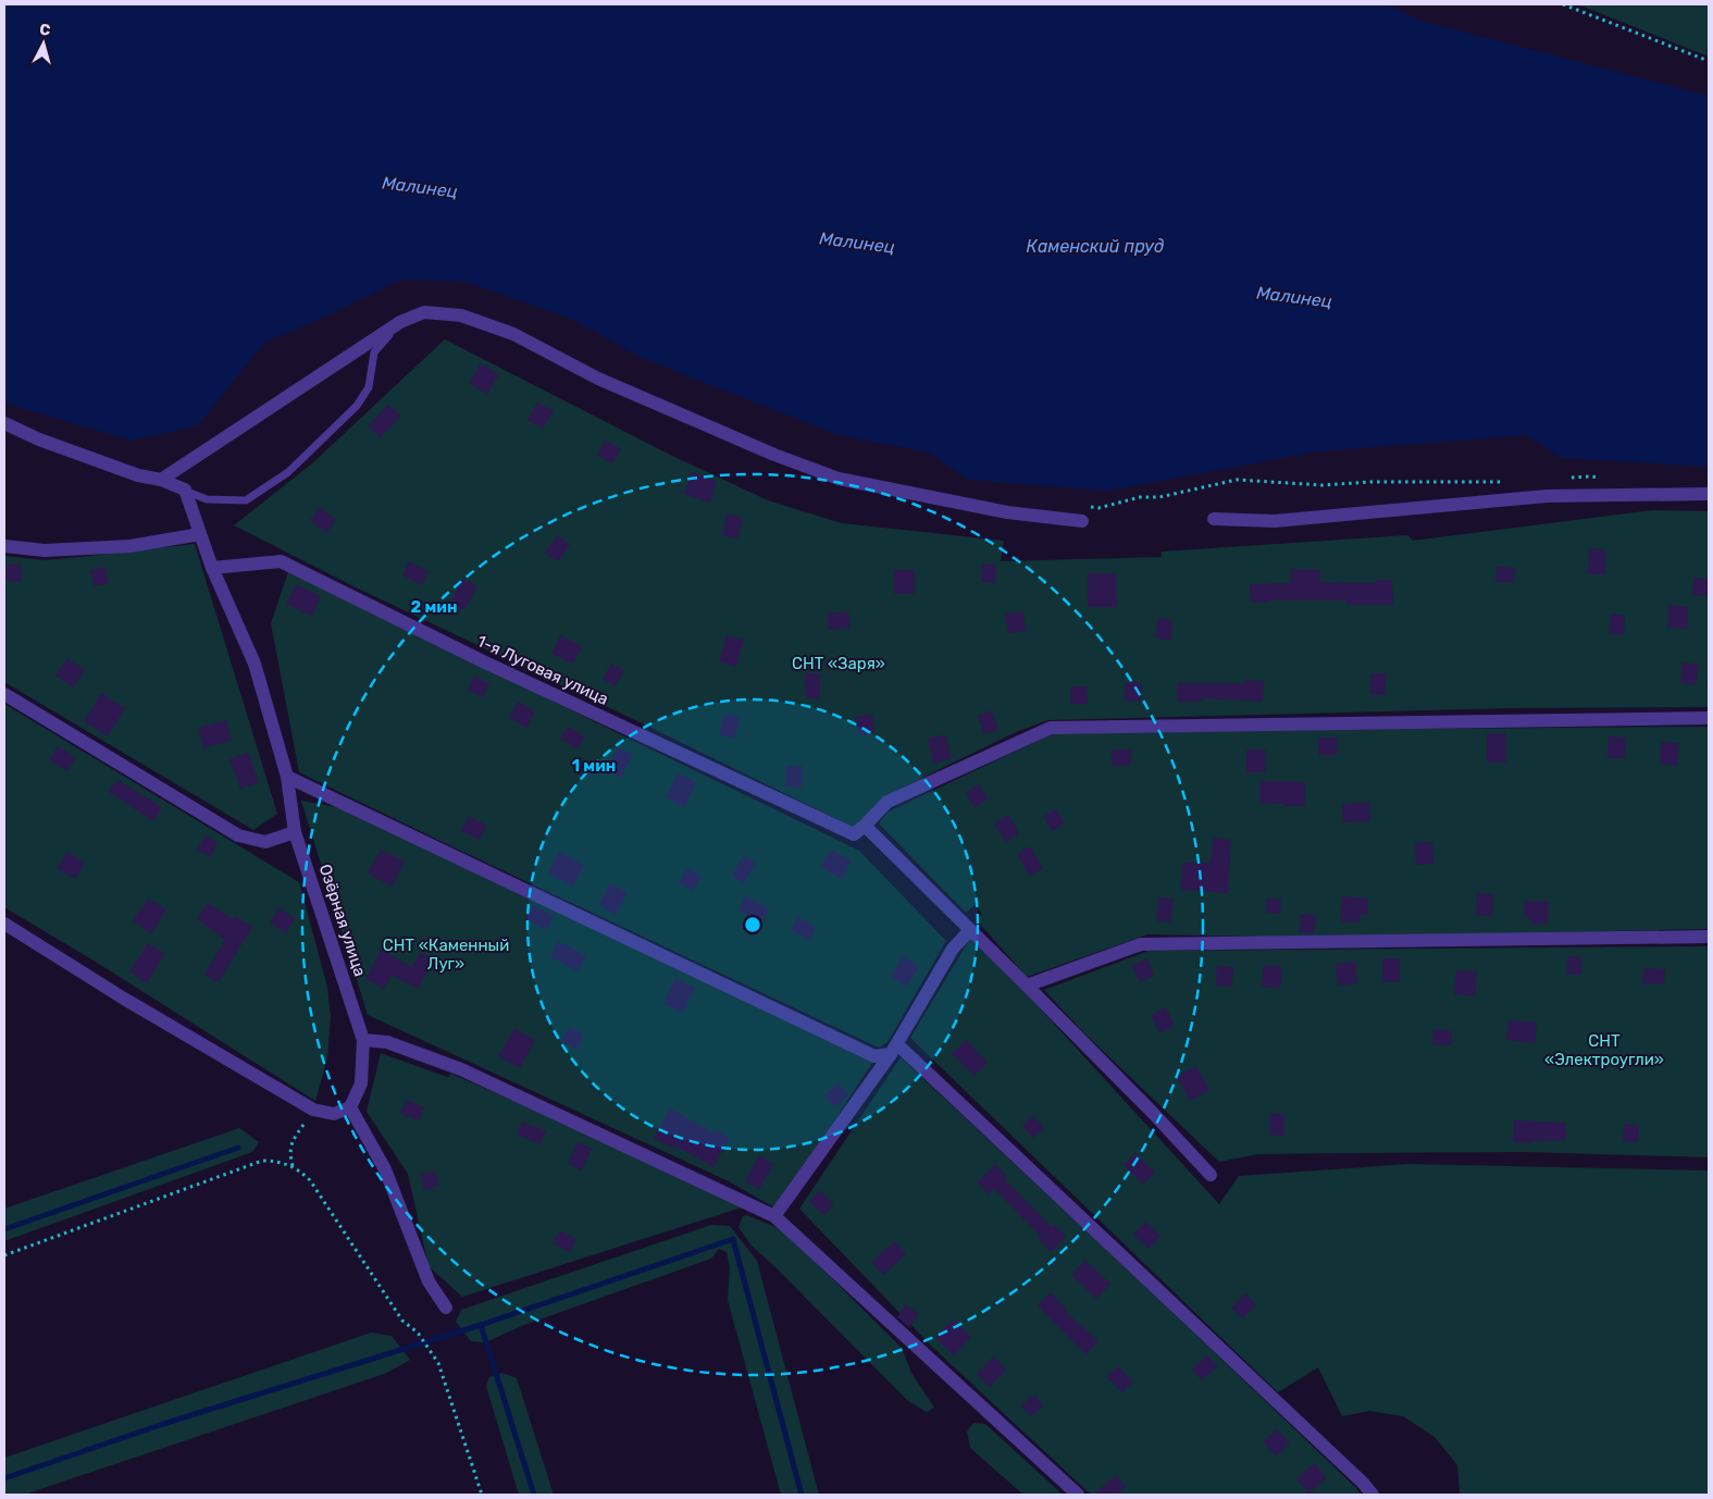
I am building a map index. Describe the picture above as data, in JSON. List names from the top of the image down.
{
  "streets": {
    "street": ["1-я Луговая улица", "Озёрная улица"]
  },
  "crossings": [
    ["1-я Луговая улица", "Озёрная улица"]
  ],
  "water": ["Малинец", "Каменский пруд"],
  "parks": ["СНТ «Заря»", "СНТ «Каменный Луг»", "СНТ «Электроугли»"],
  "north": "top",
  "rings": ["2 мин", "1 мин"]
}
